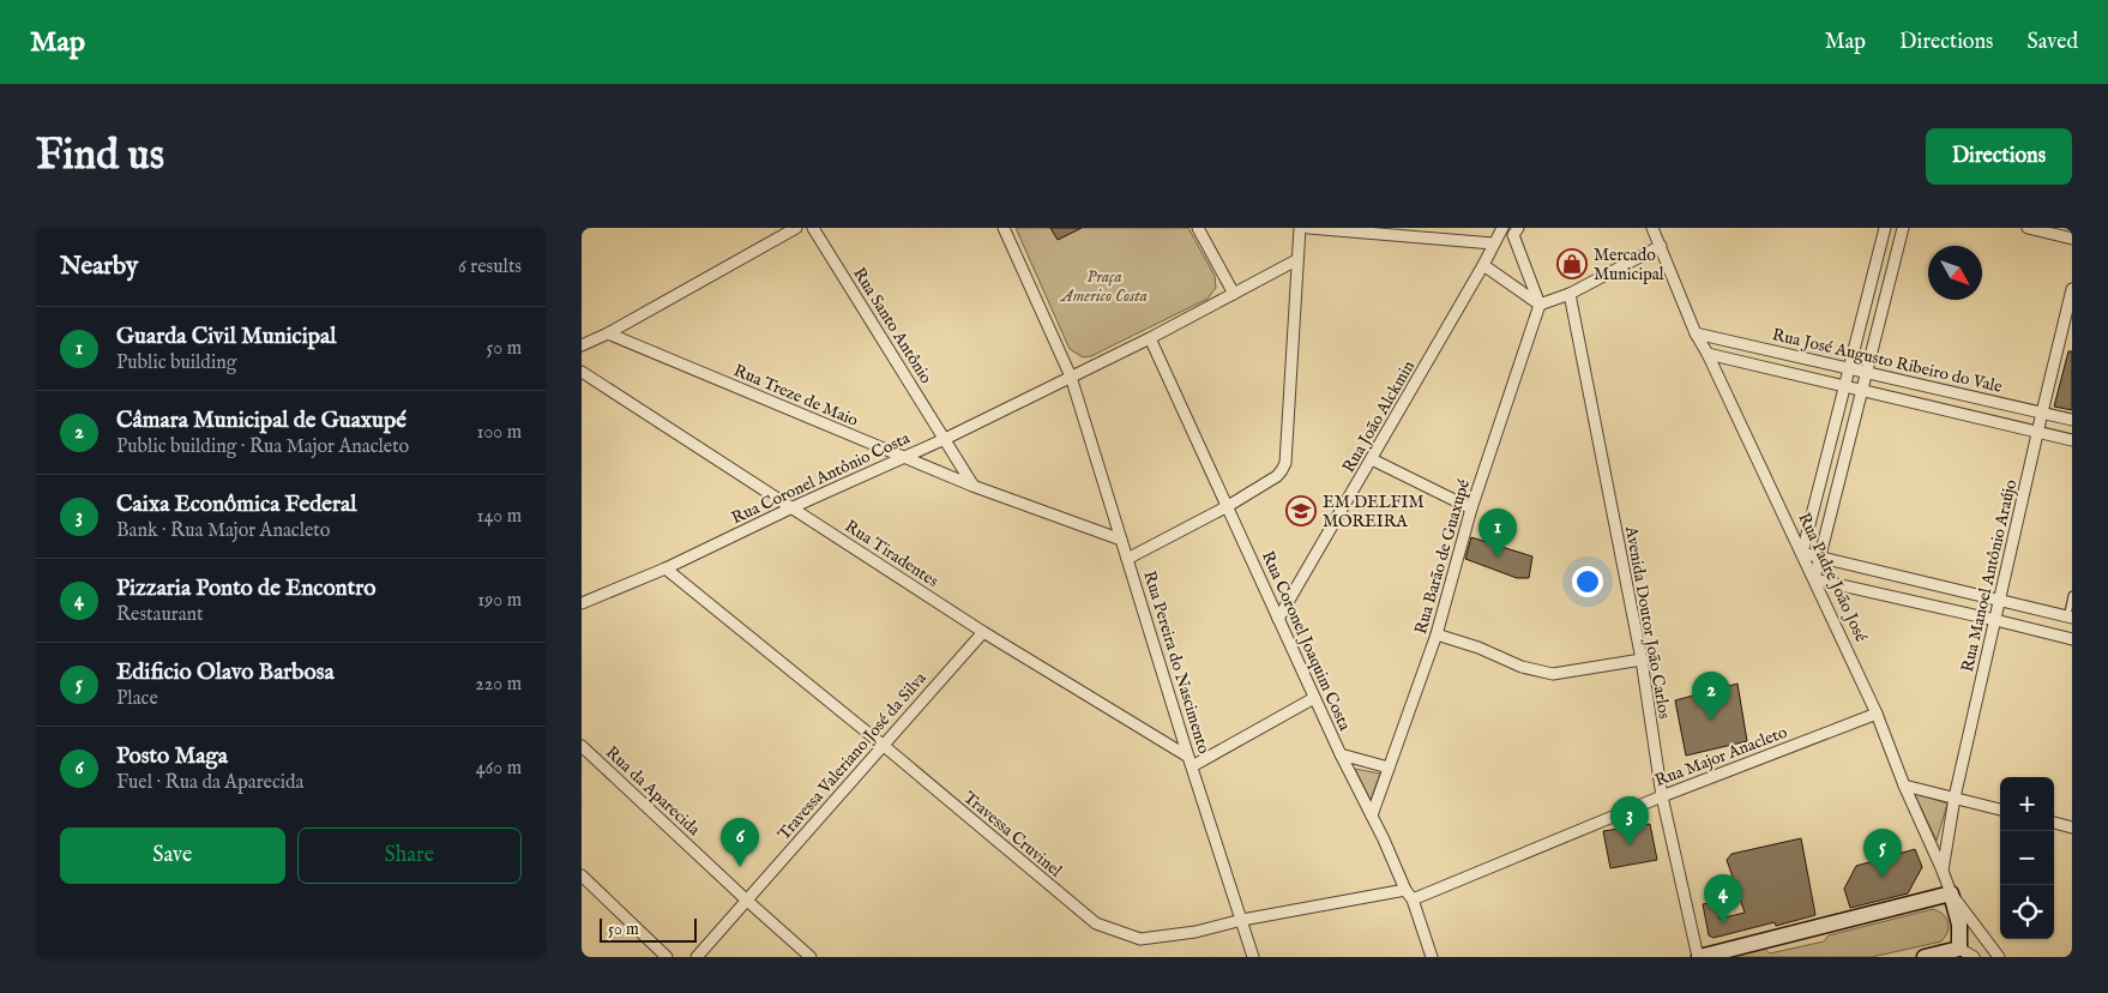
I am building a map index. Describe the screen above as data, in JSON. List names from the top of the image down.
{
  "streets": {
    "main road": ["Rua Padre João José"],
    "street": [
      "Rua Santo Antônio",
      "Rua José Augusto Ribeiro do Vale",
      "Rua Treze de Maio",
      "Rua João Alckmin",
      "Rua Coronel Antônio Costa",
      "Rua Tiradentes",
      "Rua Barão de Guaxupé",
      "Rua Manoel Antônio Araújo",
      "Avenida Doutor João Carlos",
      "Rua Coronel Joaquim Costa",
      "Rua Pereira do Nascimento",
      "Travessa Valeriano José da Silva",
      "Rua Major Anacleto",
      "Rua da Aparecida",
      "Travessa Cruvinel"
    ]
  },
  "crossings": [
    ["Rua Santo Antônio", "Rua Coronel Antônio Costa"],
    ["Rua José Augusto Ribeiro do Vale", "Rua Manoel Antônio Araújo"],
    ["Rua José Augusto Ribeiro do Vale", "Rua Padre João José"],
    ["Rua Treze de Maio", "Rua Coronel Antônio Costa"],
    ["Rua Treze de Maio", "Rua Pereira do Nascimento"],
    ["Rua João Alckmin", "Rua Coronel Joaquim Costa"],
    ["Rua Coronel Antônio Costa", "Rua Tiradentes"],
    ["Rua Coronel Antônio Costa", "Rua Pereira do Nascimento"],
    ["Rua Coronel Antônio Costa", "Travessa Cruvinel"],
    ["Rua Tiradentes", "Rua Pereira do Nascimento"],
    ["Rua Tiradentes", "Travessa Valeriano José da Silva"],
    ["Rua Barão de Guaxupé", "Rua Coronel Joaquim Costa"],
    ["Rua Manoel Antônio Araújo", "Rua Padre João José"],
    ["Rua Padre João José", "Rua Major Anacleto"],
    ["Avenida Doutor João Carlos", "Rua Major Anacleto"],
    ["Rua Coronel Joaquim Costa", "Rua Major Anacleto"],
    ["Rua Coronel Joaquim Costa", "Travessa Cruvinel"],
    ["Rua Pereira do Nascimento", "Travessa Cruvinel"],
    ["Travessa Valeriano José da Silva", "Rua da Aparecida"],
    ["Travessa Valeriano José da Silva", "Travessa Cruvinel"]
  ],
  "parks": ["Praça Americo Costa"],
  "places": {
    "shop": ["Mercado Municipal"],
    "school or university": ["EM DELFIM MOREIRA"]
  },
  "scale_bar": "50 m",
  "north": "bottom right",
  "page": {
    "header": "Map",
    "nav": ["Map", "Directions", "Saved"],
    "buttons": [
      "Directions",
      ["Save", "Share"]
    ],
    "title": "Find us",
    "heading": ["Nearby", "6 results"],
    "list": [
      {
        "mark": "1",
        "name": "Guarda Civil Municipal",
        "note": "Public building",
        "value": "50 m"
      },
      {
        "mark": "2",
        "name": "Câmara Municipal de Guaxupé",
        "note": "Public building · Rua Major Anacleto",
        "value": "100 m"
      },
      {
        "mark": "3",
        "name": "Caixa Econômica Federal",
        "note": "Bank · Rua Major Anacleto",
        "value": "140 m"
      },
      {
        "mark": "4",
        "name": "Pizzaria Ponto de Encontro",
        "note": "Restaurant",
        "value": "190 m"
      },
      {
        "mark": "5",
        "name": "Edificio Olavo Barbosa",
        "note": "Place",
        "value": "220 m"
      },
      {
        "mark": "6",
        "name": "Posto Maga",
        "note": "Fuel · Rua da Aparecida",
        "value": "460 m"
      }
    ],
    "pins": [
      "1",
      "2",
      "3",
      "6",
      "5",
      "4"
    ],
    "map_buttons": ["+", "−"],
    "scale": "50 m"
  }
}
